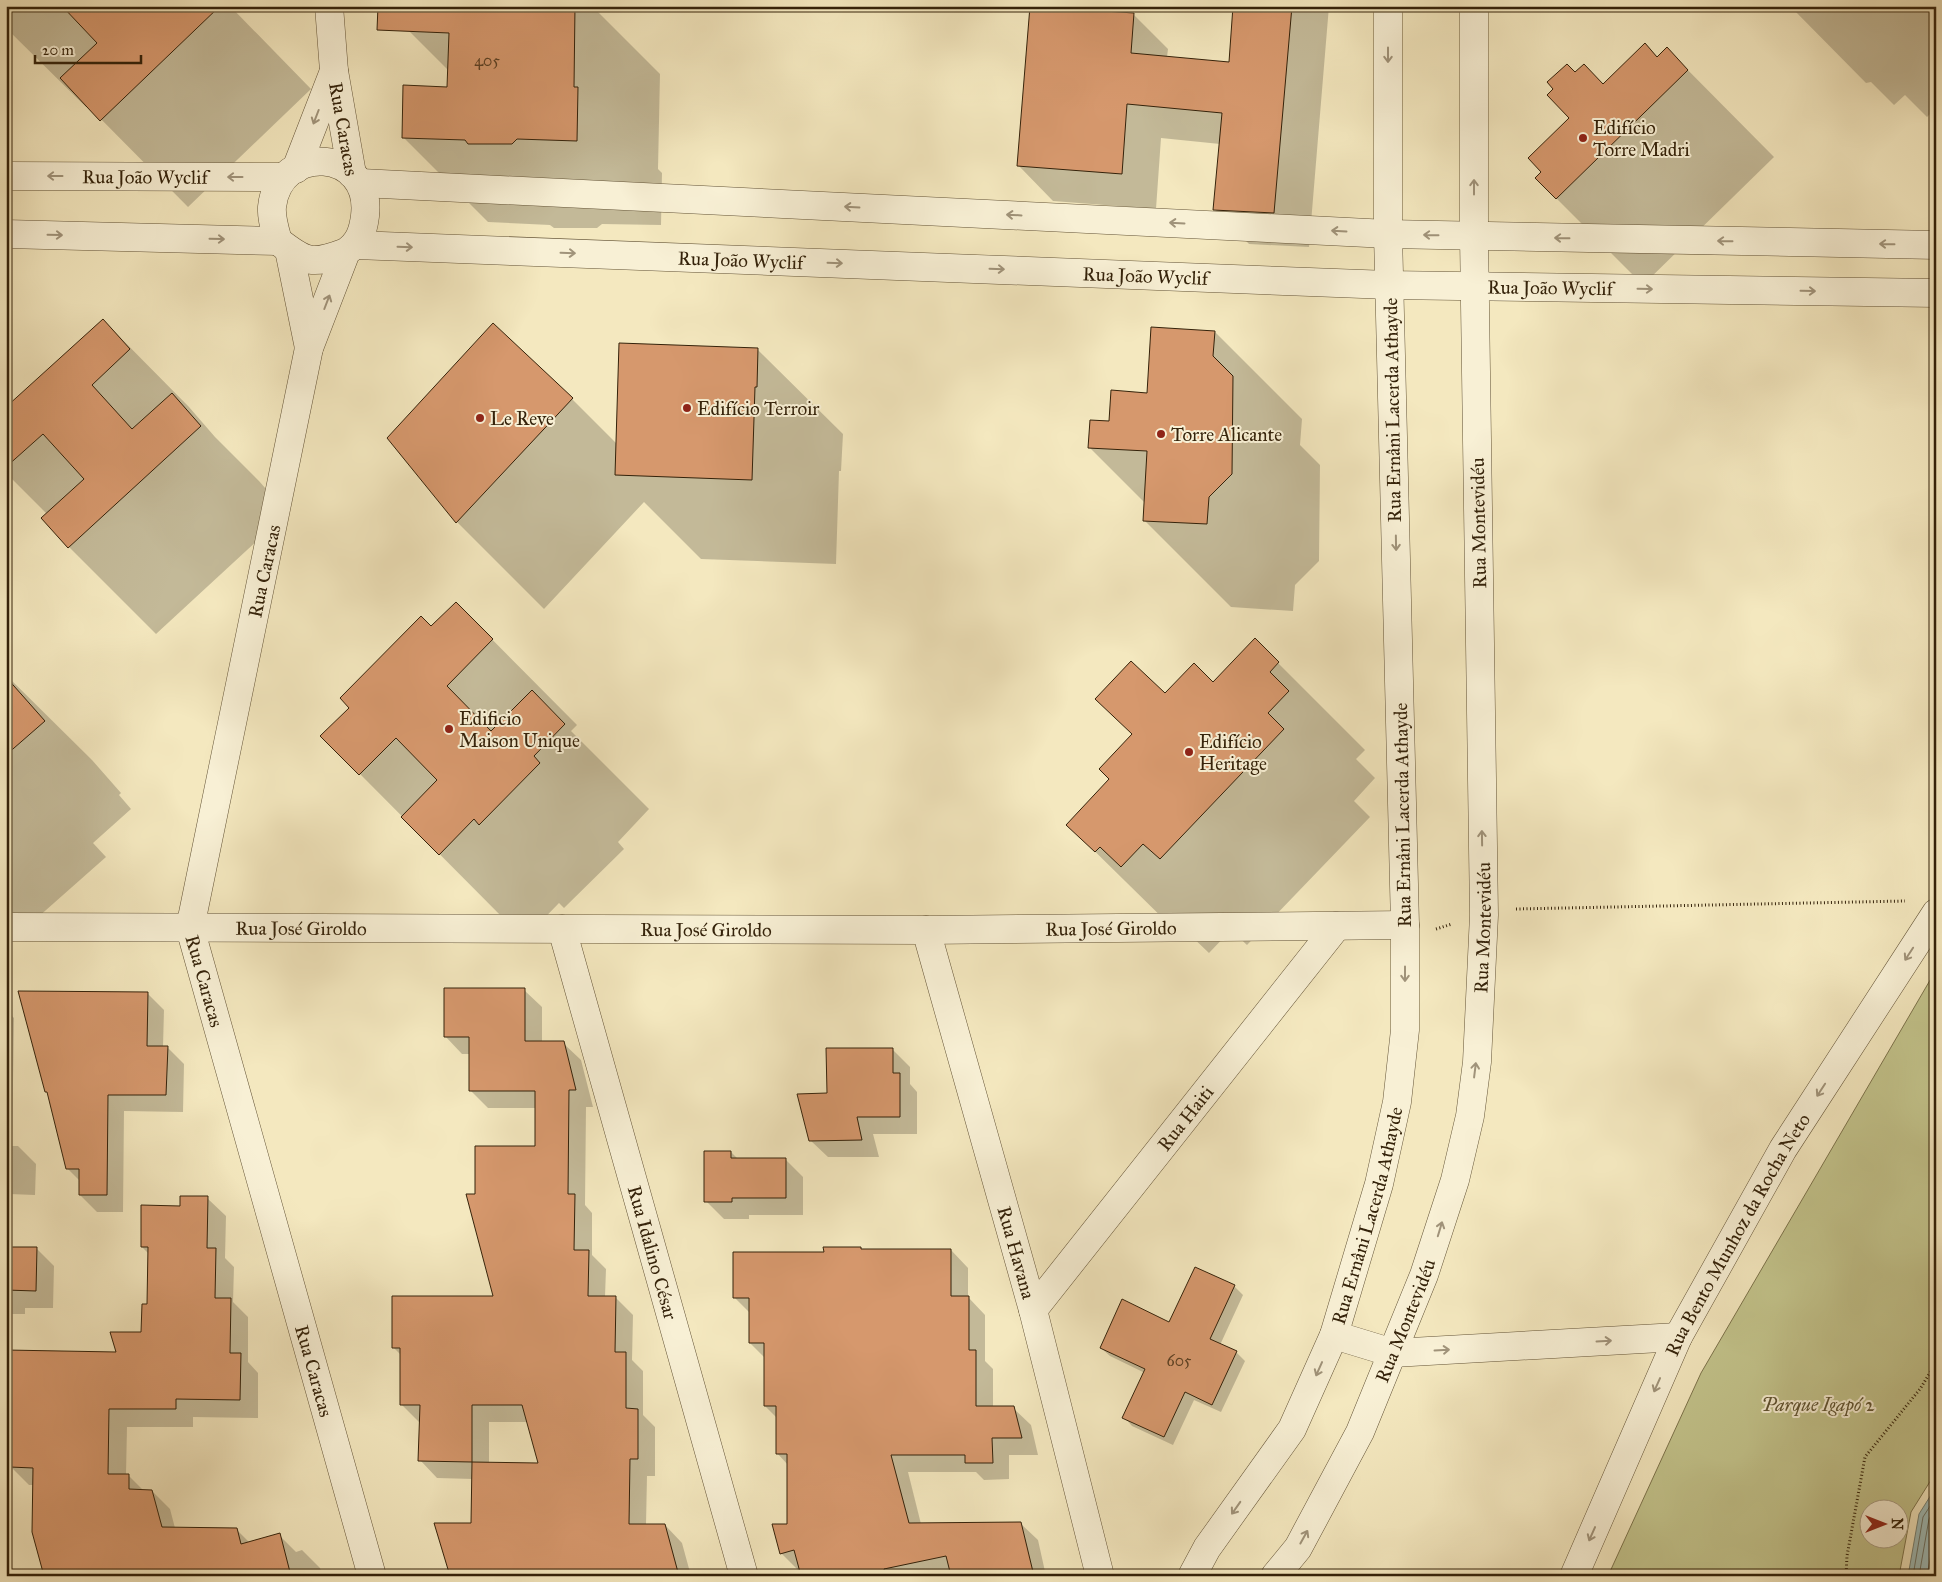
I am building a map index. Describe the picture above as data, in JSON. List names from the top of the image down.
{
  "streets": {
    "street": [
      "Rua Caracas",
      "Rua João Wyclif",
      "Rua Ernâni Lacerda Athayde",
      "Rua Montevidéu",
      "Rua José Giroldo",
      "Rua Haiti",
      "Rua Bento Munhoz da Rocha Neto",
      "Rua Idalino César",
      "Rua Havana"
    ]
  },
  "crossings": [
    ["Rua Caracas", "Rua João Wyclif"],
    ["Rua Caracas", "Rua José Giroldo"],
    ["Rua João Wyclif", "Rua Ernâni Lacerda Athayde"],
    ["Rua João Wyclif", "Rua Montevidéu"],
    ["Rua Ernâni Lacerda Athayde", "Rua José Giroldo"],
    ["Rua José Giroldo", "Rua Haiti"],
    ["Rua José Giroldo", "Rua Idalino César"],
    ["Rua José Giroldo", "Rua Havana"],
    ["Rua Haiti", "Rua Havana"]
  ],
  "one_way": ["Rua Ernâni Lacerda Athayde", "Rua Montevidéu", "Rua Bento Munhoz da Rocha Neto"],
  "parks": ["Parque Igapó 2"],
  "places": [
    "Edifício Torre Madri",
    "Edifício Terroir",
    "Le Reve",
    "Torre Alicante",
    "Edificio Maison Unique",
    "Edifício Heritage"
  ],
  "house_numbers": ["405", "605"],
  "scale_bar": "20 m",
  "north": "right"
}
